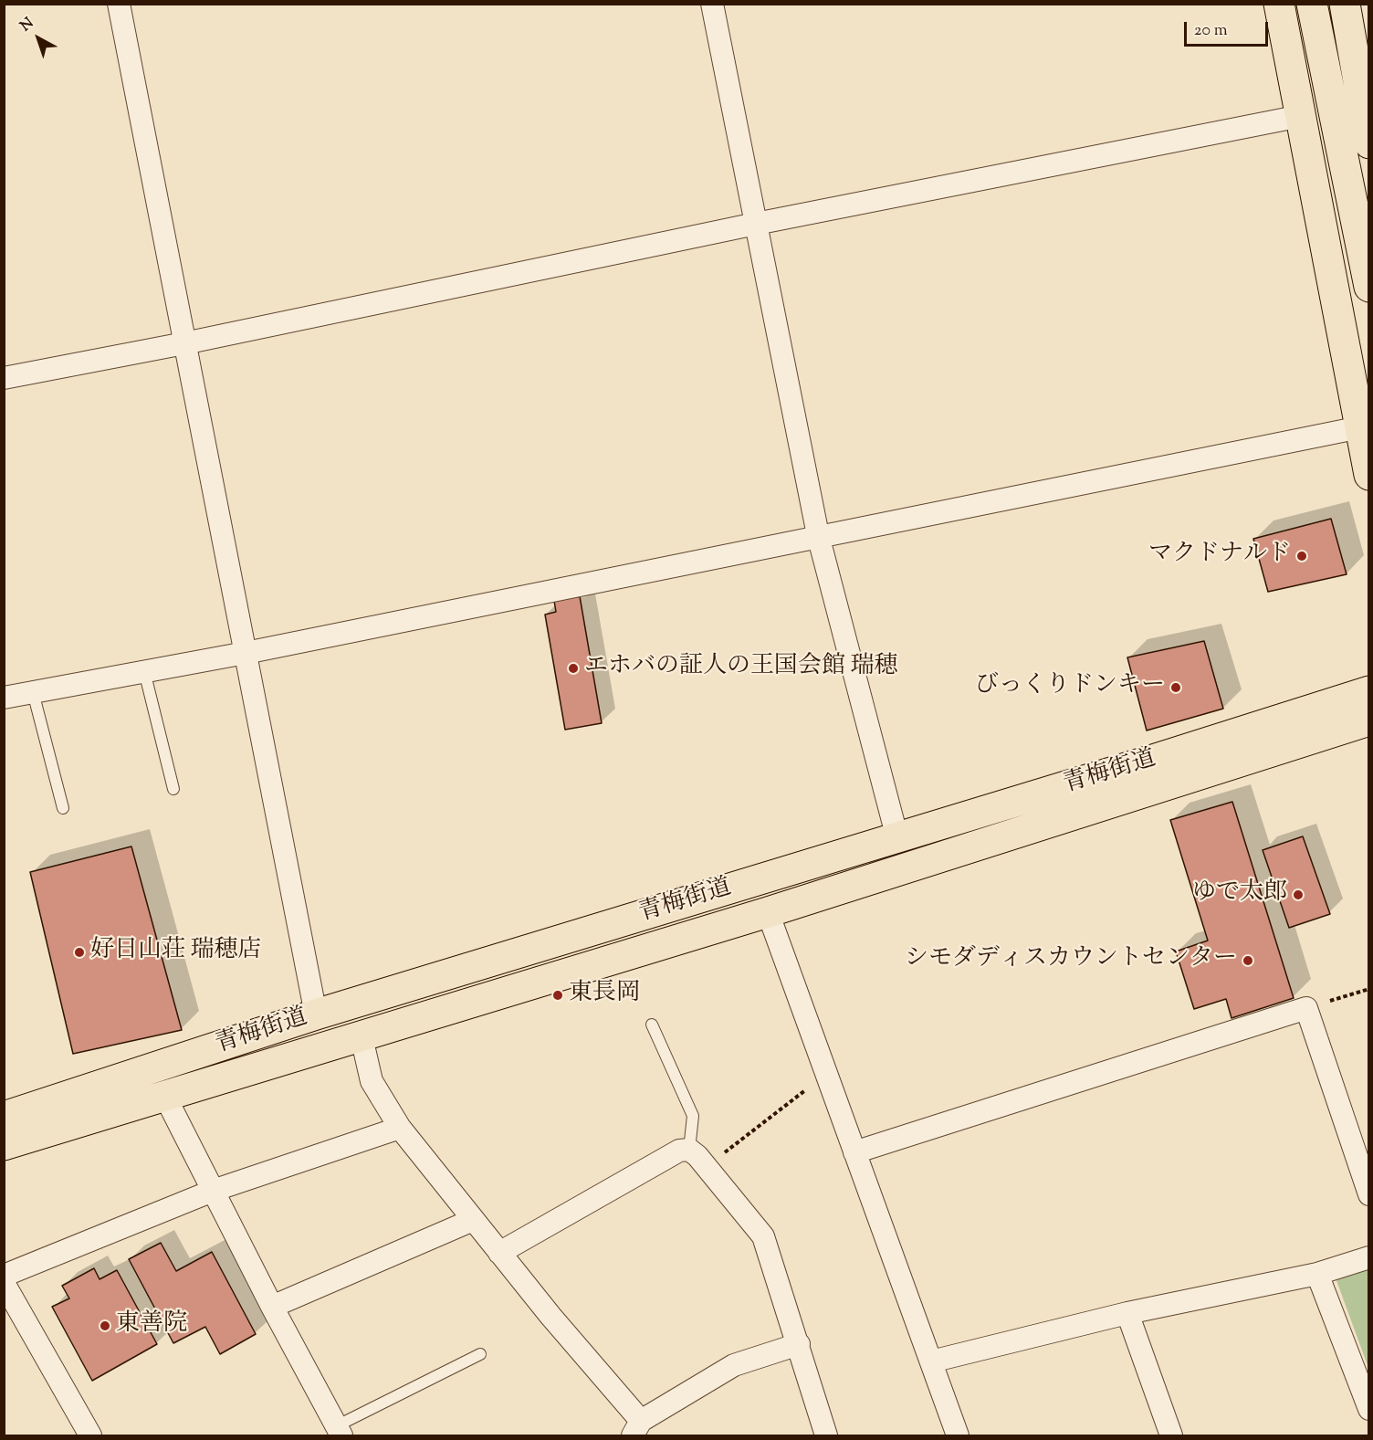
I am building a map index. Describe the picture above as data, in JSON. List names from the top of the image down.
{
  "streets": {
    "main road": ["青梅街道"]
  },
  "places": [
    "マクドナルド",
    "エホバの証人の王国会館 瑞穂",
    "びっくりドンキー",
    "ゆで太郎",
    "好日山荘 瑞穂店",
    "シモダディスカウントセンター",
    "東長岡",
    "東善院"
  ],
  "scale_bar": "20 m",
  "north": "top left"
}
